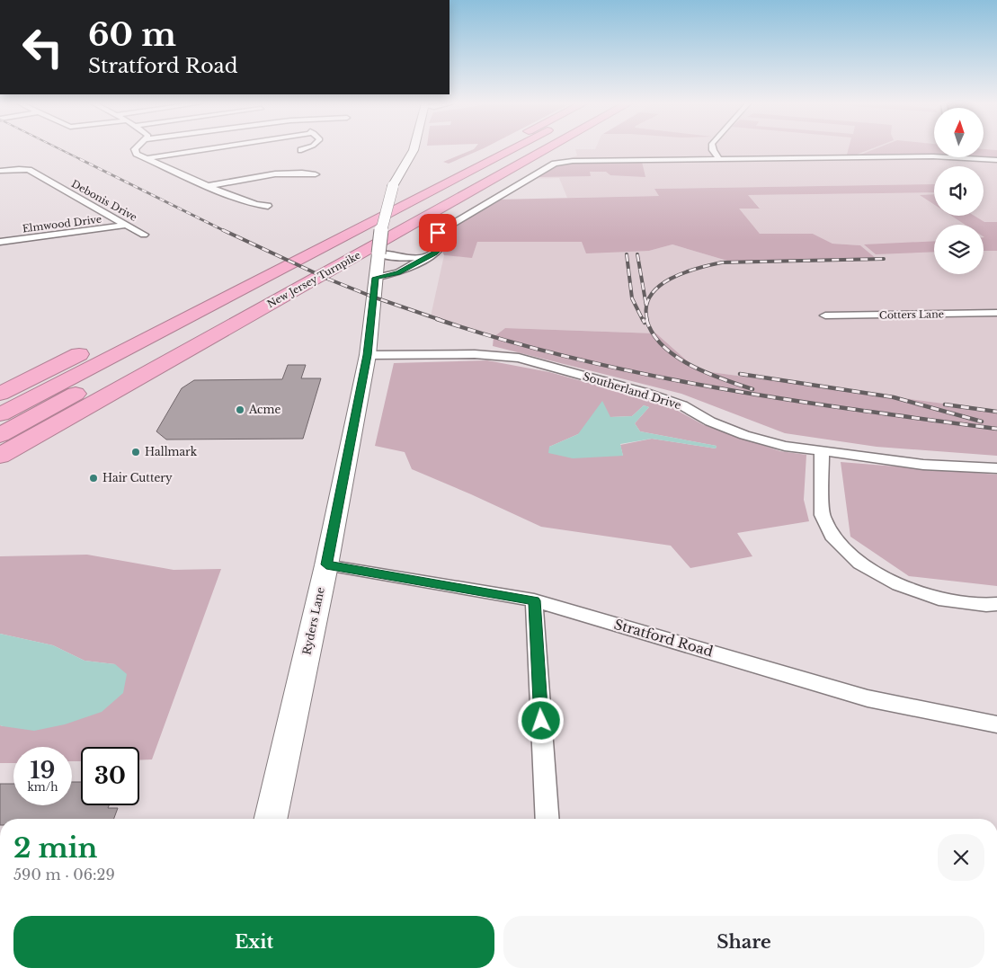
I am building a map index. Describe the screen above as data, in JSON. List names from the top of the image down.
{
  "streets": {
    "highway": ["New Jersey Turnpike"],
    "main road": ["Ryders Lane"],
    "street": [
      "Debonis Drive",
      "Elmwood Drive",
      "Cotters Lane",
      "Southerland Drive",
      "Stratford Road"
    ]
  },
  "crossings": [
    ["Debonis Drive", "Elmwood Drive"],
    ["Southerland Drive", "Ryders Lane"],
    ["Ryders Lane", "Stratford Road"]
  ],
  "places": ["Acme", "Hallmark", "Hair Cuttery"],
  "north": "top",
  "page": {
    "turn": ["60 m", "Stratford Road"],
    "speed": "19 km/h",
    "limit": "30",
    "heading": ["2 min", "590 m · 06:29"],
    "buttons": ["Exit", "Share"]
  }
}
